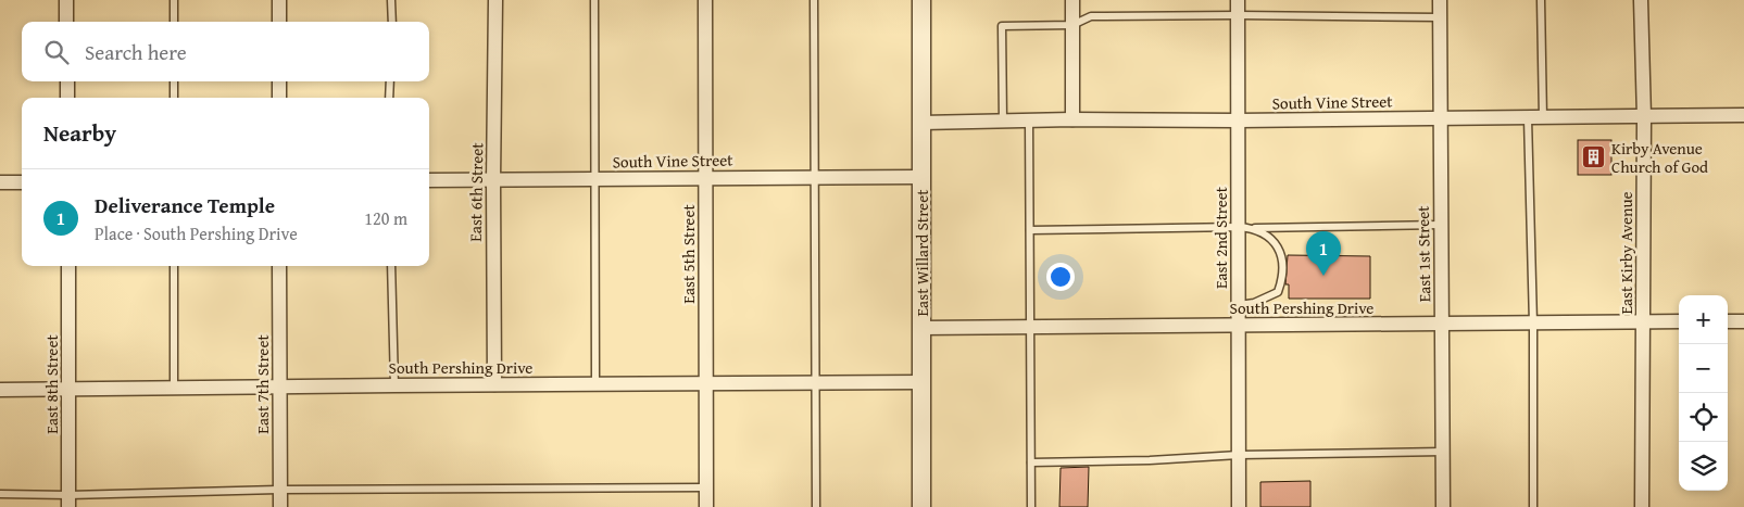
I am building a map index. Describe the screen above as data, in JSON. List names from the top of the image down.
{
  "streets": {
    "street": [
      "South Vine Street",
      "East 6th Street",
      "East 2nd Street",
      "East Willard Street",
      "East Kirby Avenue",
      "East 5th Street",
      "East 1st Street",
      "South Pershing Drive",
      "East 8th Street",
      "East 7th Street"
    ]
  },
  "crossings": [
    ["South Vine Street", "East 6th Street"],
    ["South Vine Street", "East 2nd Street"],
    ["South Vine Street", "East Willard Street"],
    ["South Vine Street", "East Kirby Avenue"],
    ["South Vine Street", "East 5th Street"],
    ["South Vine Street", "East 1st Street"],
    ["East 6th Street", "South Pershing Drive"],
    ["East 2nd Street", "South Pershing Drive"],
    ["East Willard Street", "South Pershing Drive"],
    ["East Kirby Avenue", "South Pershing Drive"],
    ["East 5th Street", "South Pershing Drive"],
    ["East 1st Street", "South Pershing Drive"],
    ["South Pershing Drive", "East 8th Street"],
    ["South Pershing Drive", "East 7th Street"]
  ],
  "places": {
    "building": ["Kirby Avenue Church of God"]
  },
  "page": {
    "search": "Search here",
    "heading": "Nearby",
    "list": [
      {
        "mark": "1",
        "name": "Deliverance Temple",
        "note": "Place · South Pershing Drive",
        "value": "120 m"
      }
    ],
    "pins": "1",
    "map_buttons": ["+", "−"]
  }
}
